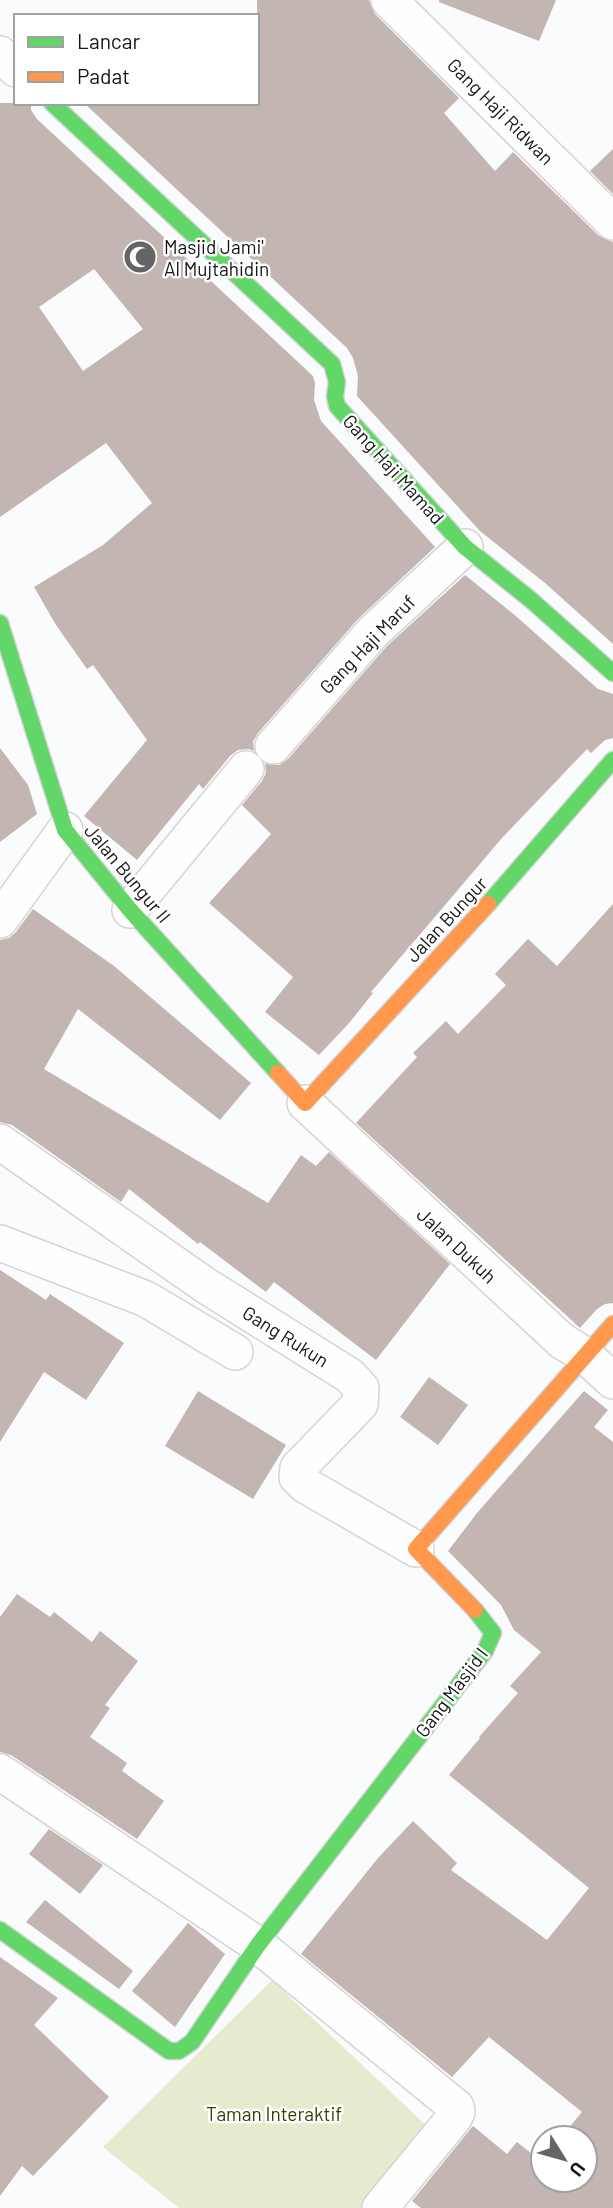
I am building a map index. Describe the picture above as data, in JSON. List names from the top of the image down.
{
  "streets": {
    "street": [
      "Gang Haji Ridwan",
      "Gang Haji Mamad",
      "Gang Haji Maruf",
      "Jalan Bungur II",
      "Jalan Bungur",
      "Jalan Dukuh",
      "Gang Rukun",
      "Gang Masjid I"
    ]
  },
  "crossings": [
    ["Gang Haji Mamad", "Gang Haji Maruf"],
    ["Jalan Bungur II", "Jalan Bungur"],
    ["Jalan Bungur II", "Jalan Dukuh"],
    ["Jalan Bungur", "Jalan Dukuh"],
    ["Gang Rukun", "Gang Masjid I"]
  ],
  "parks": ["Taman Interaktif"],
  "places": {
    "mosque": ["Masjid Jami' Al Mujtahidin"]
  },
  "legend": ["Lancar", "Padat"],
  "north": "bottom right"
}
